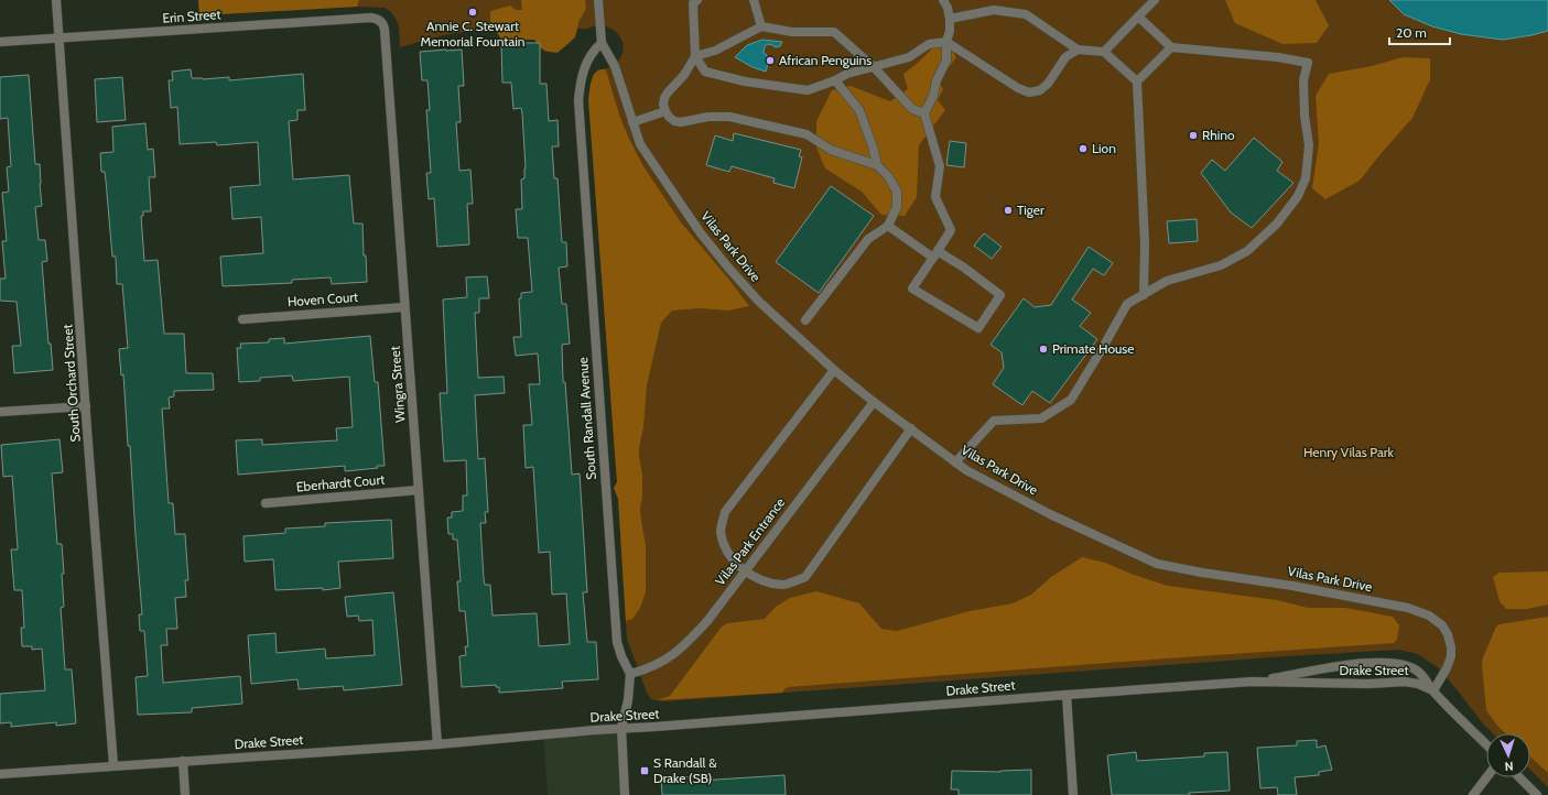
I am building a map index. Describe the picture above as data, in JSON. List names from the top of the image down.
{
  "streets": {
    "street": [
      "Erin Street",
      "Vilas Park Drive",
      "Hoven Court",
      "South Orchard Street",
      "Wingra Street",
      "South Randall Avenue",
      "Eberhardt Court",
      "Vilas Park Entrance",
      "Drake Street"
    ]
  },
  "crossings": [
    ["Erin Street", "South Orchard Street"],
    ["Erin Street", "Wingra Street"],
    ["Vilas Park Drive", "South Randall Avenue"],
    ["Vilas Park Drive", "Vilas Park Entrance"],
    ["Vilas Park Drive", "Drake Street"],
    ["Hoven Court", "Wingra Street"],
    ["South Orchard Street", "Drake Street"],
    ["Wingra Street", "Eberhardt Court"],
    ["Wingra Street", "Drake Street"],
    ["South Randall Avenue", "Vilas Park Entrance"]
  ],
  "parks": ["Henry Vilas Park"],
  "places": {
    "other": [
      "Annie C. Stewart Memorial Fountain",
      "African Penguins",
      "Rhino",
      "Lion",
      "Tiger",
      "Primate House"
    ],
    "transit": ["S Randall & Drake (SB)"]
  },
  "scale_bar": "20 m",
  "north": "bottom"
}
